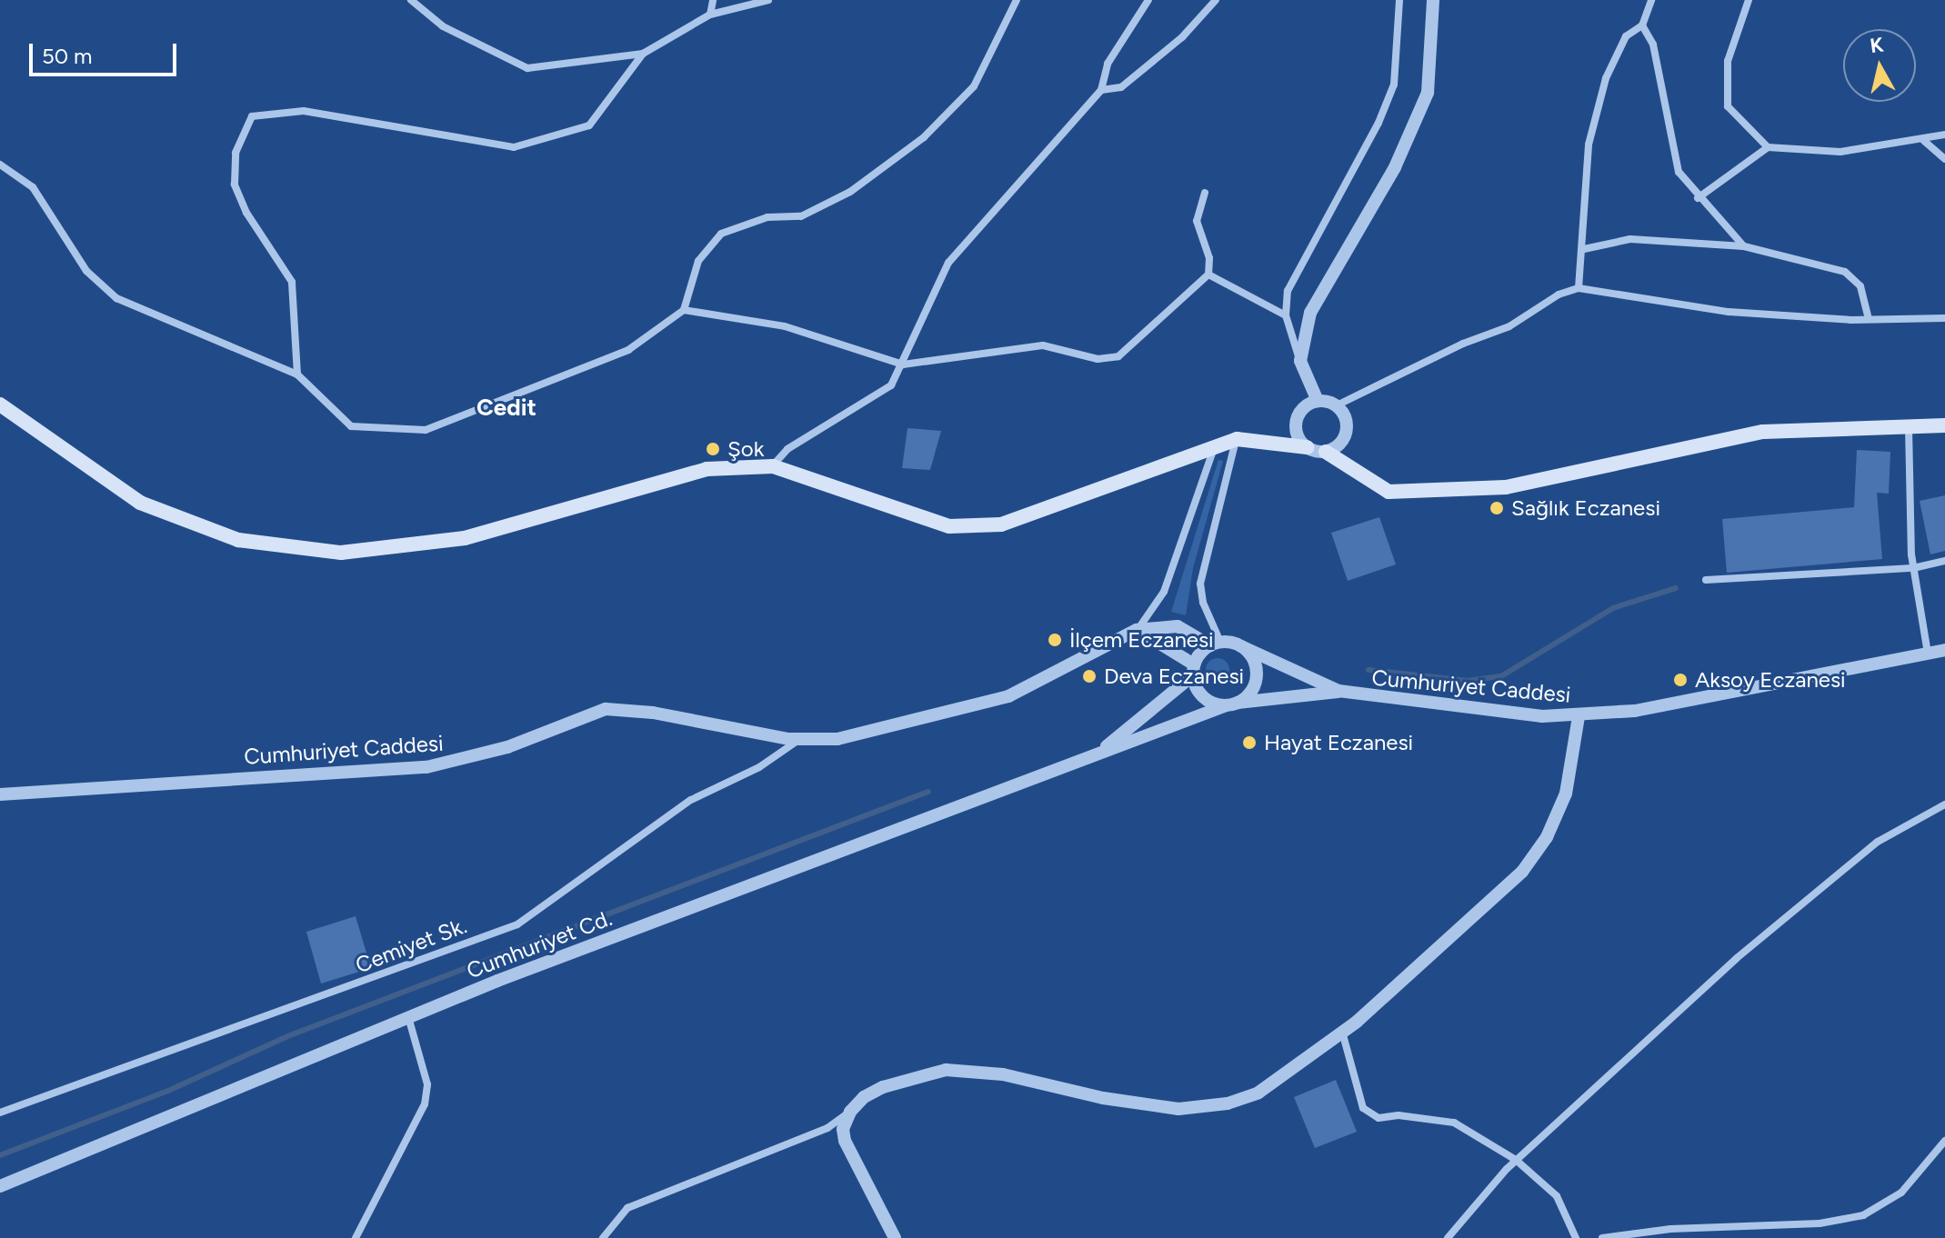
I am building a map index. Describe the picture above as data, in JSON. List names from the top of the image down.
{
  "streets": {
    "street": ["Cumhuriyet Caddesi", "Cumhuriyet Cd.", "Cemiyet Sk."]
  },
  "crossings": [
    ["Cumhuriyet Caddesi", "Cumhuriyet Cd."],
    ["Cumhuriyet Caddesi", "Cemiyet Sk."]
  ],
  "districts": ["Cedit"],
  "places": [
    "Şok",
    "Sağlık Eczanesi",
    "İlçem Eczanesi",
    "Deva Eczanesi",
    "Aksoy Eczanesi",
    "Hayat Eczanesi"
  ],
  "scale_bar": "50 m",
  "north": "top"
}
